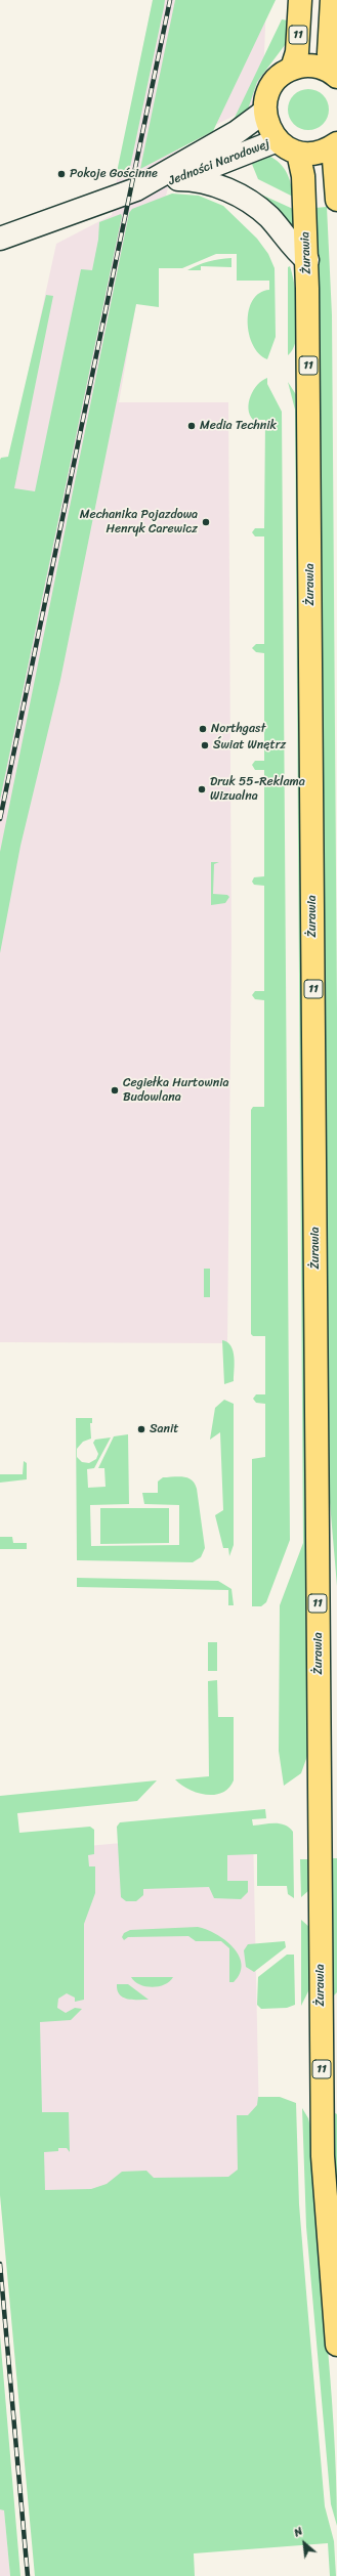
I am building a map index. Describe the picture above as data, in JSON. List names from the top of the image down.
{
  "streets": {
    "main road": ["11", "Żurawia"],
    "street": ["Jedności Narodowej"]
  },
  "places": [
    "Pokoje Gościnne",
    "Media Technik",
    "Mechanika Pojazdowa Henryk Carewicz",
    "Northgast",
    "Świat Wnętrz",
    "Druk 55-Reklama Wizualna",
    "Cegiełka Hurtownia Budowlana",
    "Sanit"
  ],
  "north": "top left"
}
